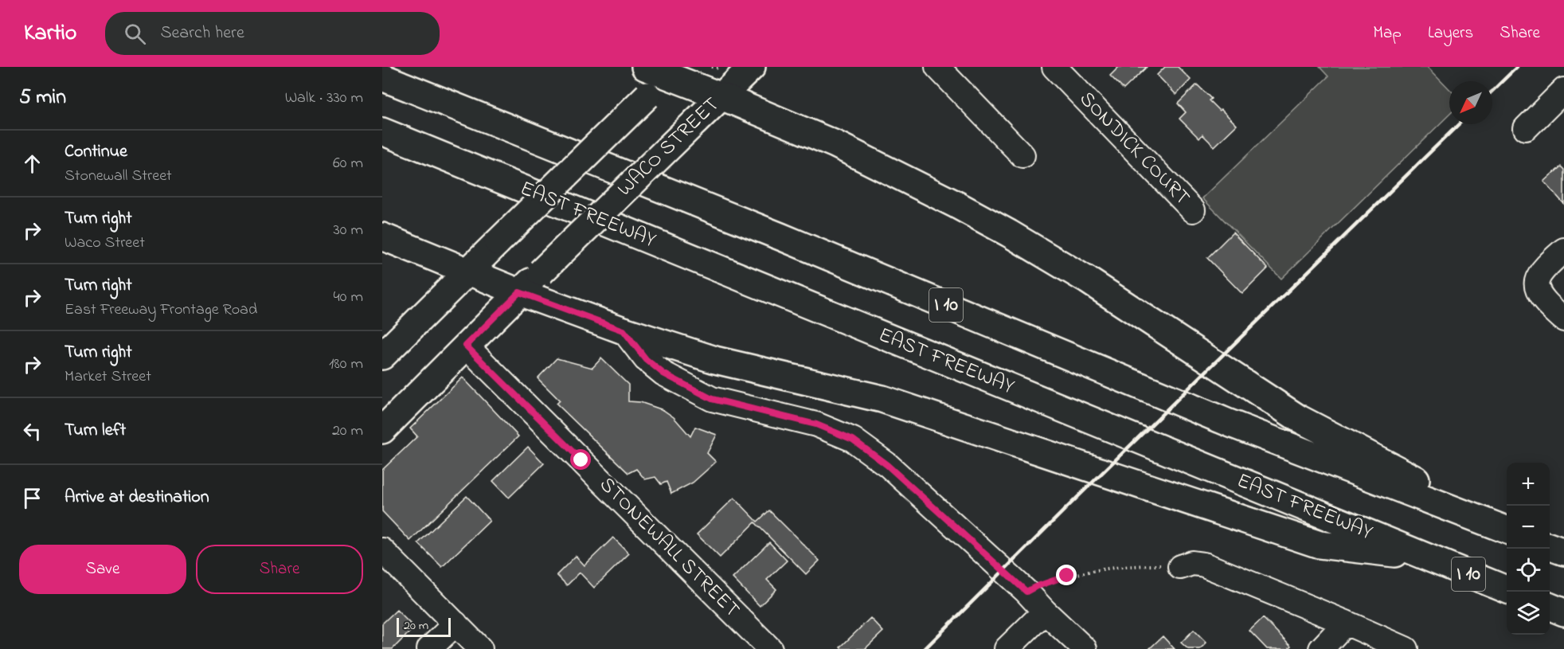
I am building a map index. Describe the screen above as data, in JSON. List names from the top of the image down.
{
  "streets": {
    "main road": ["WACO STREET", "EAST FREEWAY", "I 10"],
    "street": ["SONDICK COURT", "STONEWALL STREET"]
  },
  "crossings": [
    ["WACO STREET", "STONEWALL STREET"]
  ],
  "scale_bar": "20 m",
  "north": "bottom left",
  "page": {
    "header": "Kartio",
    "search": "Search here",
    "nav": ["Map", "Layers", "Share"],
    "heading": ["5 min", "Walk · 330 m"],
    "list": [
      ["Continue", "Stonewall Street", "60 m"],
      ["Turn right", "Waco Street", "30 m"],
      ["Turn right", "East Freeway Frontage Road", "40 m"],
      ["Turn right", "Market Street", "180 m"],
      ["Turn left", "20 m"],
      "Arrive at destination"
    ],
    "map_buttons": ["+", "−"],
    "buttons": ["Save", "Share"],
    "scale": "20 m"
  }
}
